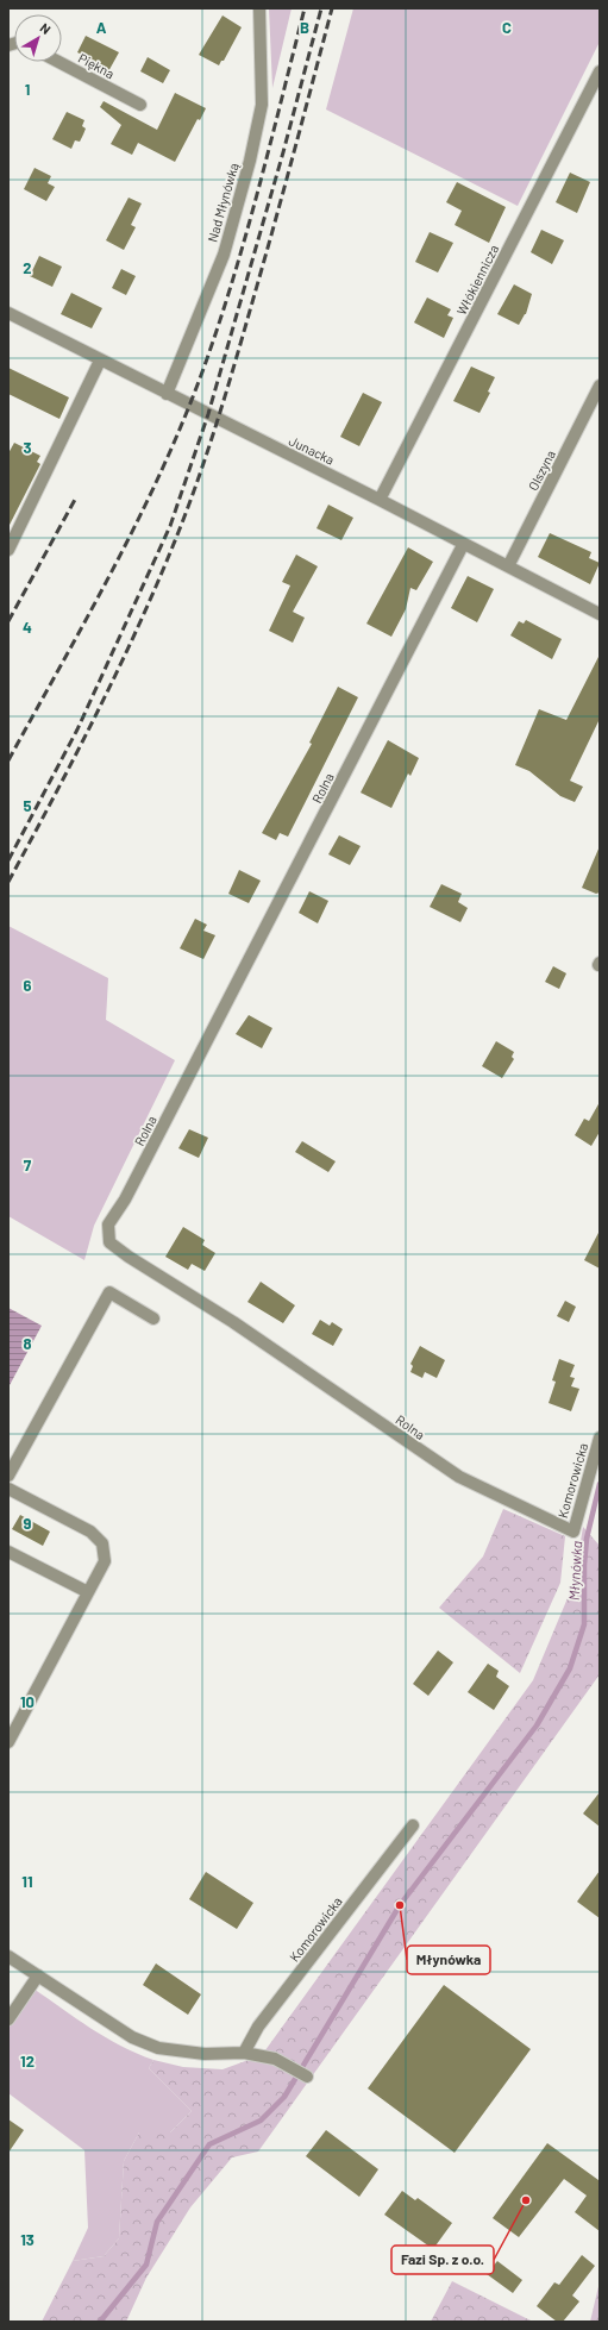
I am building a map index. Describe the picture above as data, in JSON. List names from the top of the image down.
{
  "streets": {
    "street": [
      "Piękna",
      "Nad Młynówką",
      "Włókiennicza",
      "Junacka",
      "Olszyna",
      "Rolna",
      "Komorowicka"
    ]
  },
  "crossings": [
    ["Nad Młynówką", "Junacka"],
    ["Włókiennicza", "Junacka"],
    ["Junacka", "Olszyna"],
    ["Junacka", "Rolna"],
    ["Rolna", "Komorowicka"]
  ],
  "water": ["Młynówka"],
  "places": ["Młynówka", "Fazi Sp. z o.o."],
  "north": "top right",
  "grid": {
    "columns": ["A", "B", "C"],
    "rows": [
      "1",
      "2",
      "3",
      "4",
      "5",
      "6",
      "7",
      "8",
      "9",
      "10",
      "11",
      "12",
      "13"
    ]
  }
}
